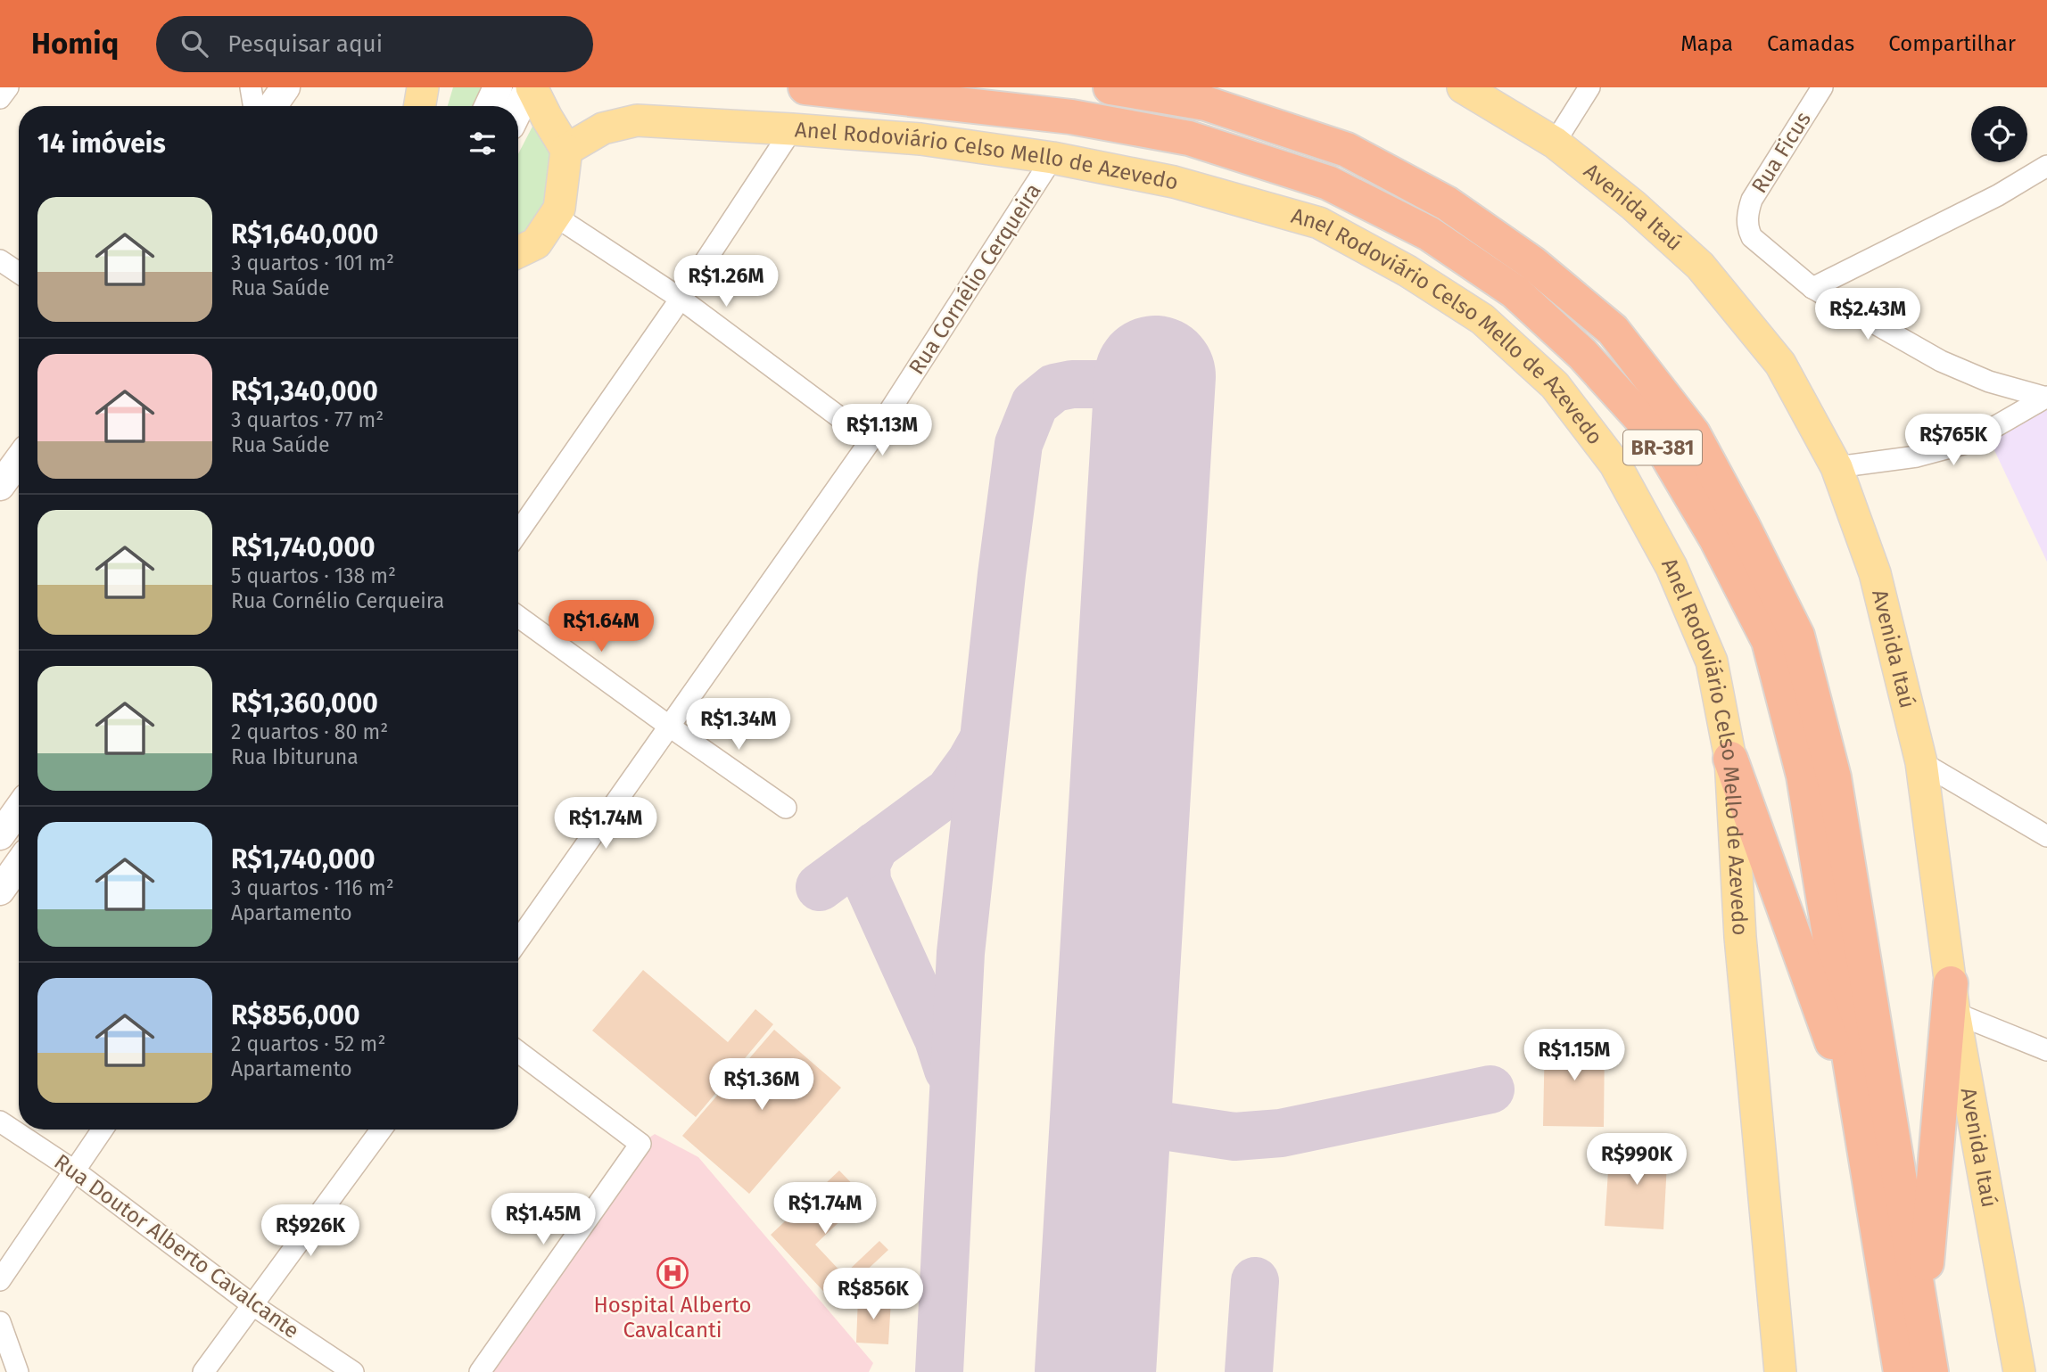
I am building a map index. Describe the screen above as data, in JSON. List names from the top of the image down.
{
  "streets": {
    "highway": ["Anel Rodoviário Celso Mello de Azevedo", "BR-381"],
    "main road": ["Avenida Itaú"],
    "street": ["Rua Ficus", "Rua Cornélio Cerqueira", "Rua Doutor Alberto Cavalcante"]
  },
  "crossings": [
    ["Anel Rodoviário Celso Mello de Azevedo", "Rua Cornélio Cerqueira"]
  ],
  "places": {
    "hospital": ["Hospital Alberto Cavalcanti"]
  },
  "page": {
    "header": "Homiq",
    "search": "Pesquisar aqui",
    "nav": ["Mapa", "Camadas", "Compartilhar"],
    "heading": "14 imóveis",
    "list": [
      {
        "name": "R$1,640,000",
        "note": "3 quartos · 101 m² · Rua Saúde"
      },
      {
        "name": "R$1,340,000",
        "note": "3 quartos · 77 m² · Rua Saúde"
      },
      {
        "name": "R$1,740,000",
        "note": "5 quartos · 138 m² · Rua Cornélio Cerqueira"
      },
      {
        "name": "R$1,360,000",
        "note": "2 quartos · 80 m² · Rua Ibituruna"
      },
      {
        "name": "R$1,740,000",
        "note": "3 quartos · 116 m² · Apartamento"
      },
      {
        "name": "R$856,000",
        "note": "2 quartos · 52 m² · Apartamento"
      }
    ],
    "price": [
      "R$1.26M",
      "R$2.43M",
      "R$1.13M",
      "R$765K",
      "R$1.64M",
      "R$1.34M",
      "R$1.74M",
      "R$1.15M",
      "R$1.36M",
      "R$990K",
      "R$1.74M",
      "R$1.45M",
      "R$926K",
      "R$856K"
    ]
  }
}
